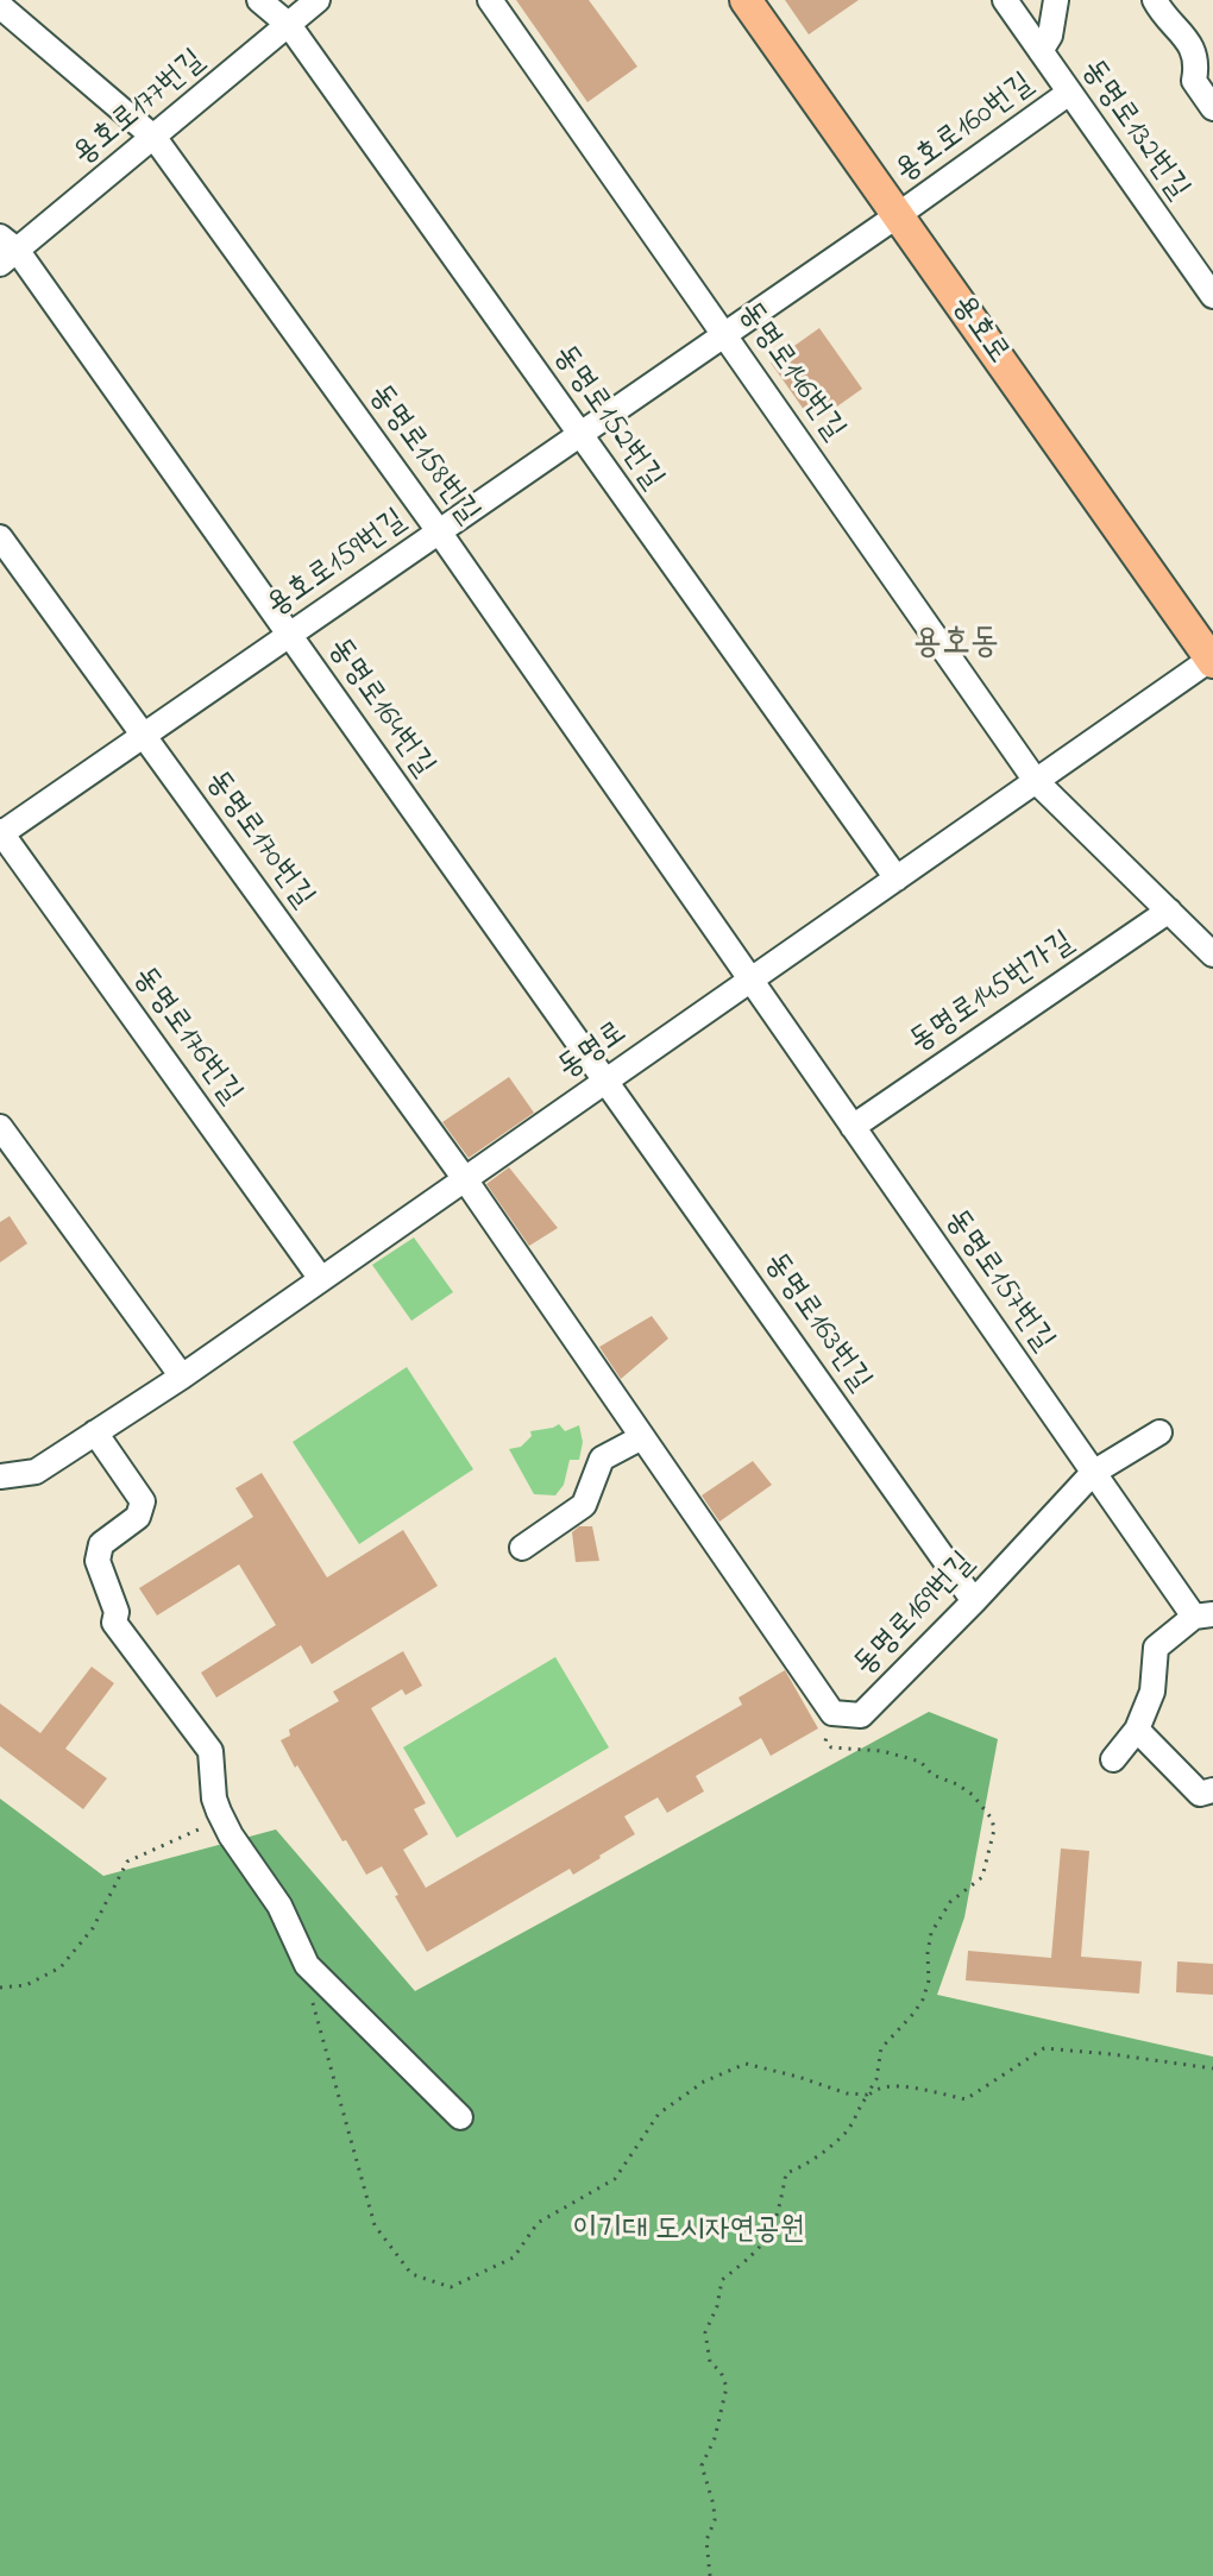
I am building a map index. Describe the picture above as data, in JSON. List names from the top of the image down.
{
  "streets": {
    "main road": ["용호로"],
    "street": [
      "용호로177번길",
      "용호로160번길",
      "동명로132번길",
      "동명로146번길",
      "동명로152번길",
      "동명로158번길",
      "용호로159번길",
      "동명로164번길",
      "동명로170번길",
      "동명로145번가길",
      "동명로176번길",
      "동명로",
      "동명로157번길",
      "동명로163번길",
      "동명로169번길"
    ]
  },
  "crossings": [
    ["용호로177번길", "동명로152번길"],
    ["용호로177번길", "동명로158번길"],
    ["용호로177번길", "동명로164번길"],
    ["용호로160번길", "동명로132번길"],
    ["용호로160번길", "용호로"],
    ["용호로160번길", "용호로159번길"],
    ["용호로", "용호로159번길"],
    ["용호로", "동명로"],
    ["동명로146번길", "용호로159번길"],
    ["동명로146번길", "동명로145번가길"],
    ["동명로146번길", "동명로"],
    ["동명로152번길", "용호로159번길"],
    ["동명로152번길", "동명로"],
    ["동명로158번길", "용호로159번길"],
    ["동명로158번길", "동명로"],
    ["동명로158번길", "동명로157번길"],
    ["용호로159번길", "동명로164번길"],
    ["용호로159번길", "동명로170번길"],
    ["용호로159번길", "동명로176번길"],
    ["동명로164번길", "동명로"],
    ["동명로164번길", "동명로163번길"],
    ["동명로170번길", "동명로"],
    ["동명로170번길", "동명로169번길"],
    ["동명로145번가길", "동명로157번길"],
    ["동명로176번길", "동명로"],
    ["동명로", "동명로157번길"],
    ["동명로", "동명로163번길"],
    ["동명로", "동명로169번길"],
    ["동명로157번길", "동명로169번길"],
    ["동명로163번길", "동명로169번길"]
  ],
  "districts": ["용호동"],
  "parks": ["이기대 도시자연공원"]
}
